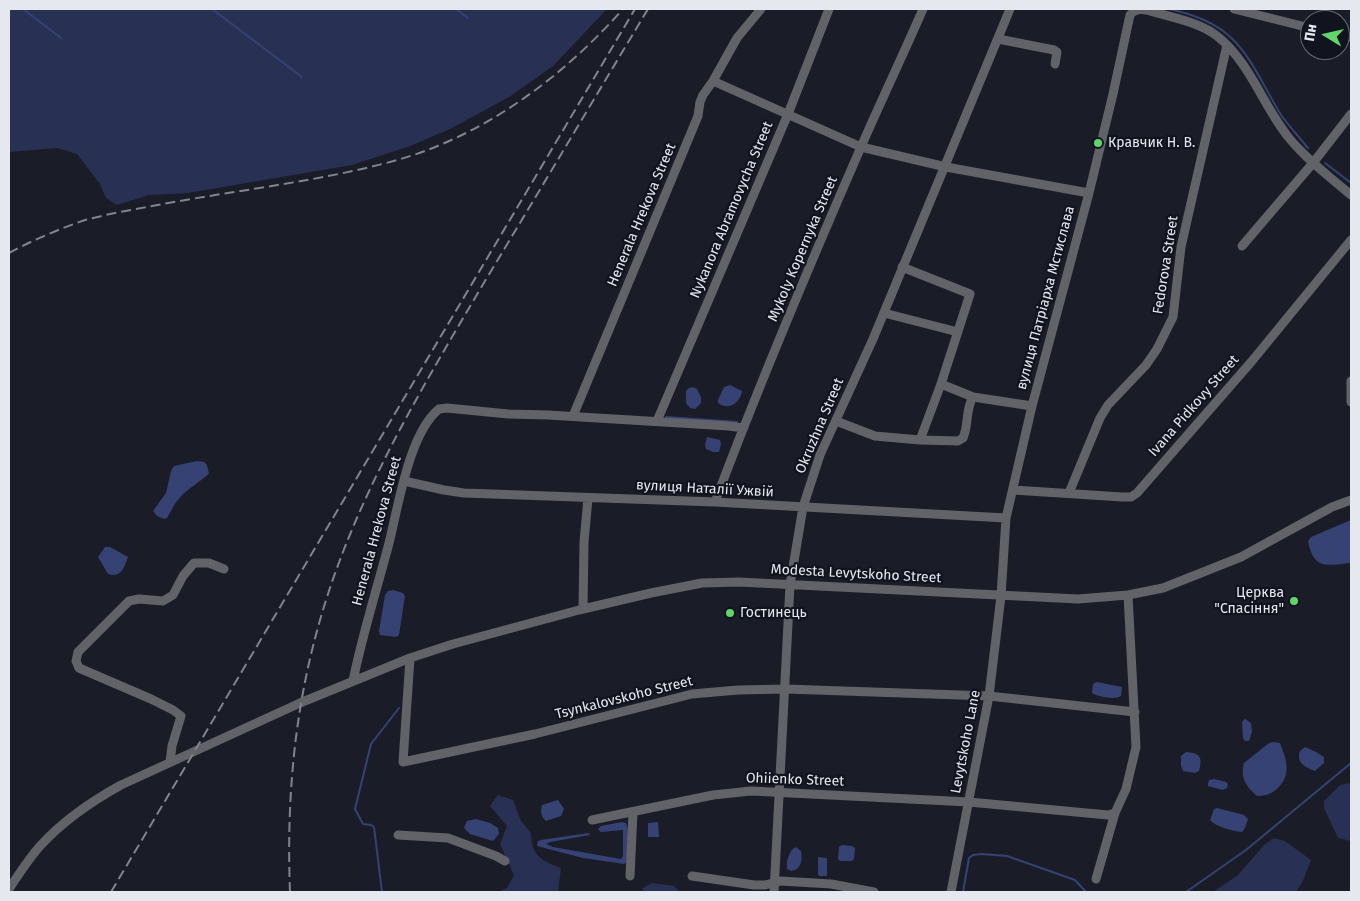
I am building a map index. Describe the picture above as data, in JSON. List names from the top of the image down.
{
  "streets": {
    "street": [
      "Nykanora Abramovycha Street",
      "Henerala Hrekova Street",
      "Mykoly Kopernyka Street",
      "Fedorova Street",
      "вулиця Патріарха Мстислава",
      "Ivana Pidkovy Street",
      "Okruzhna Street",
      "вулиця Наталії Ужвій",
      "Modesta Levytskoho Street",
      "Tsynkalovskoho Street",
      "Levytskoho Lane",
      "Ohiienko Street"
    ]
  },
  "crossings": [
    ["Nykanora Abramovycha Street", "Henerala Hrekova Street"],
    ["Henerala Hrekova Street", "Mykoly Kopernyka Street"],
    ["Henerala Hrekova Street", "вулиця Наталії Ужвій"],
    ["Henerala Hrekova Street", "Modesta Levytskoho Street"],
    ["Mykoly Kopernyka Street", "вулиця Наталії Ужвій"],
    ["Fedorova Street", "вулиця Патріарха Мстислава"],
    ["Fedorova Street", "Ivana Pidkovy Street"],
    ["вулиця Патріарха Мстислава", "Ivana Pidkovy Street"],
    ["вулиця Патріарха Мстислава", "вулиця Наталії Ужвій"],
    ["вулиця Патріарха Мстислава", "Modesta Levytskoho Street"],
    ["вулиця Патріарха Мстислава", "Levytskoho Lane"],
    ["Okruzhna Street", "вулиця Наталії Ужвій"],
    ["Okruzhna Street", "Modesta Levytskoho Street"],
    ["Okruzhna Street", "Tsynkalovskoho Street"],
    ["Okruzhna Street", "Ohiienko Street"],
    ["Modesta Levytskoho Street", "Tsynkalovskoho Street"],
    ["Modesta Levytskoho Street", "Levytskoho Lane"],
    ["Tsynkalovskoho Street", "Levytskoho Lane"],
    ["Levytskoho Lane", "Ohiienko Street"]
  ],
  "places": ["Кравчик Н. В.", "Церква \"Спасіння\"", "Гостинець"],
  "north": "left"
}
